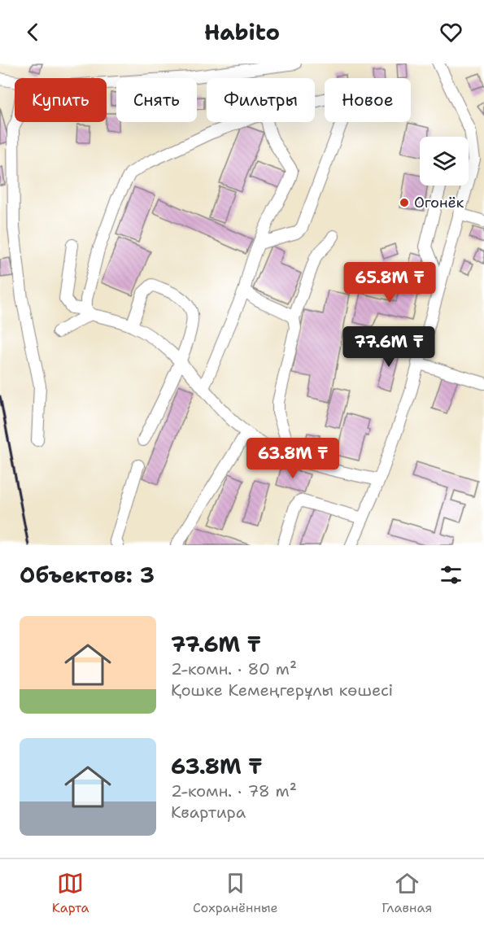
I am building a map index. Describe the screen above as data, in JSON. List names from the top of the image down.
{
  "places": ["Огонёк"],
  "page": {
    "header": "Habito",
    "chip": [
      "Купить",
      "Снять",
      "Фильтры",
      "Новое"
    ],
    "price": ["65.8M ₸", "77.6M ₸", "63.8M ₸"],
    "heading": "Объектов: 3",
    "list": [
      {
        "name": "77.6M ₸",
        "note": "2-комн. · 80 m² · Қошке Кемеңгерұлы көшесі"
      },
      {
        "name": "63.8M ₸",
        "note": "2-комн. · 78 m² · Квартира"
      }
    ],
    "tabs": ["Карта", "Сохранённые", "Главная"]
  }
}
